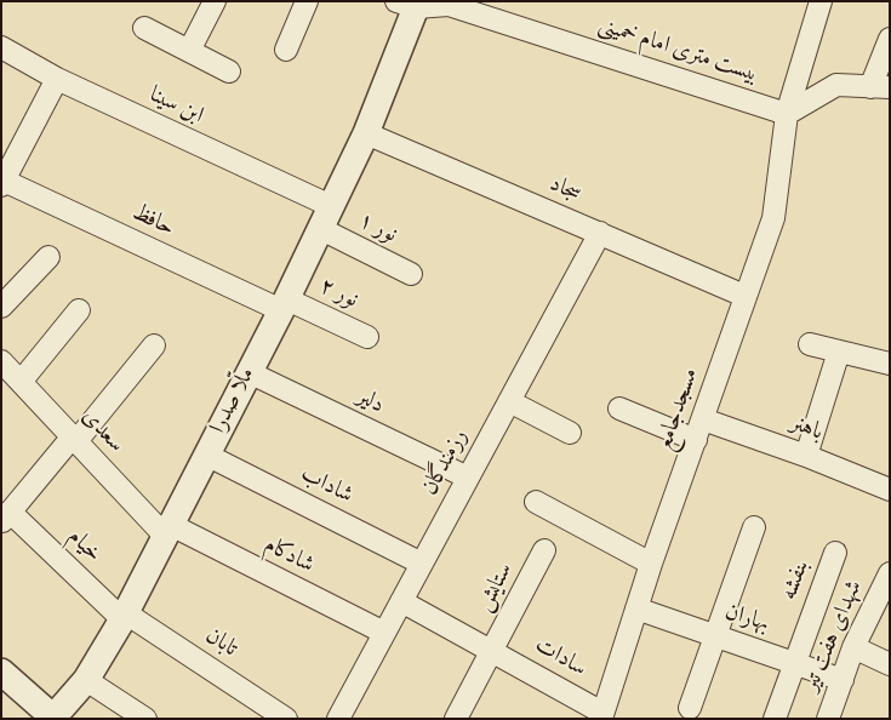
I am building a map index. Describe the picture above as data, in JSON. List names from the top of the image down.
{
  "streets": {
    "street": [
      "بیست متری امام خمینی",
      "ابن سینا",
      "سجاد",
      "حافظ",
      "نور ۱",
      "نور ۲",
      "ملّا صدرا",
      "دلیر",
      "مسجدجامع",
      "باهنر",
      "سعدی",
      "رزمندگان",
      "شاداب",
      "خیام",
      "شادکام",
      "بنفشه",
      "ستایش",
      "بهاران",
      "شهدای هفت تیر",
      "تابان",
      "سادات"
    ]
  },
  "crossings": [
    ["بیست متری امام خمینی", "ملّا صدرا"],
    ["بیست متری امام خمینی", "مسجدجامع"],
    ["ابن سینا", "نور ۱"],
    ["ابن سینا", "ملّا صدرا"],
    ["سجاد", "ملّا صدرا"],
    ["سجاد", "مسجدجامع"],
    ["سجاد", "رزمندگان"],
    ["حافظ", "نور ۲"],
    ["حافظ", "ملّا صدرا"],
    ["نور ۱", "ملّا صدرا"],
    ["نور ۲", "ملّا صدرا"],
    ["ملّا صدرا", "دلیر"],
    ["ملّا صدرا", "سعدی"],
    ["ملّا صدرا", "شاداب"],
    ["ملّا صدرا", "خیام"],
    ["ملّا صدرا", "شادکام"],
    ["ملّا صدرا", "تابان"],
    ["دلیر", "رزمندگان"],
    ["مسجدجامع", "باهنر"],
    ["مسجدجامع", "بهاران"],
    ["مسجدجامع", "سادات"],
    ["سعدی", "شادکام"],
    ["رزمندگان", "شاداب"],
    ["رزمندگان", "شادکام"],
    ["رزمندگان", "سادات"],
    ["خیام", "تابان"],
    ["بنفشه", "بهاران"],
    ["ستایش", "سادات"],
    ["بهاران", "شهدای هفت تیر"]
  ]
}
